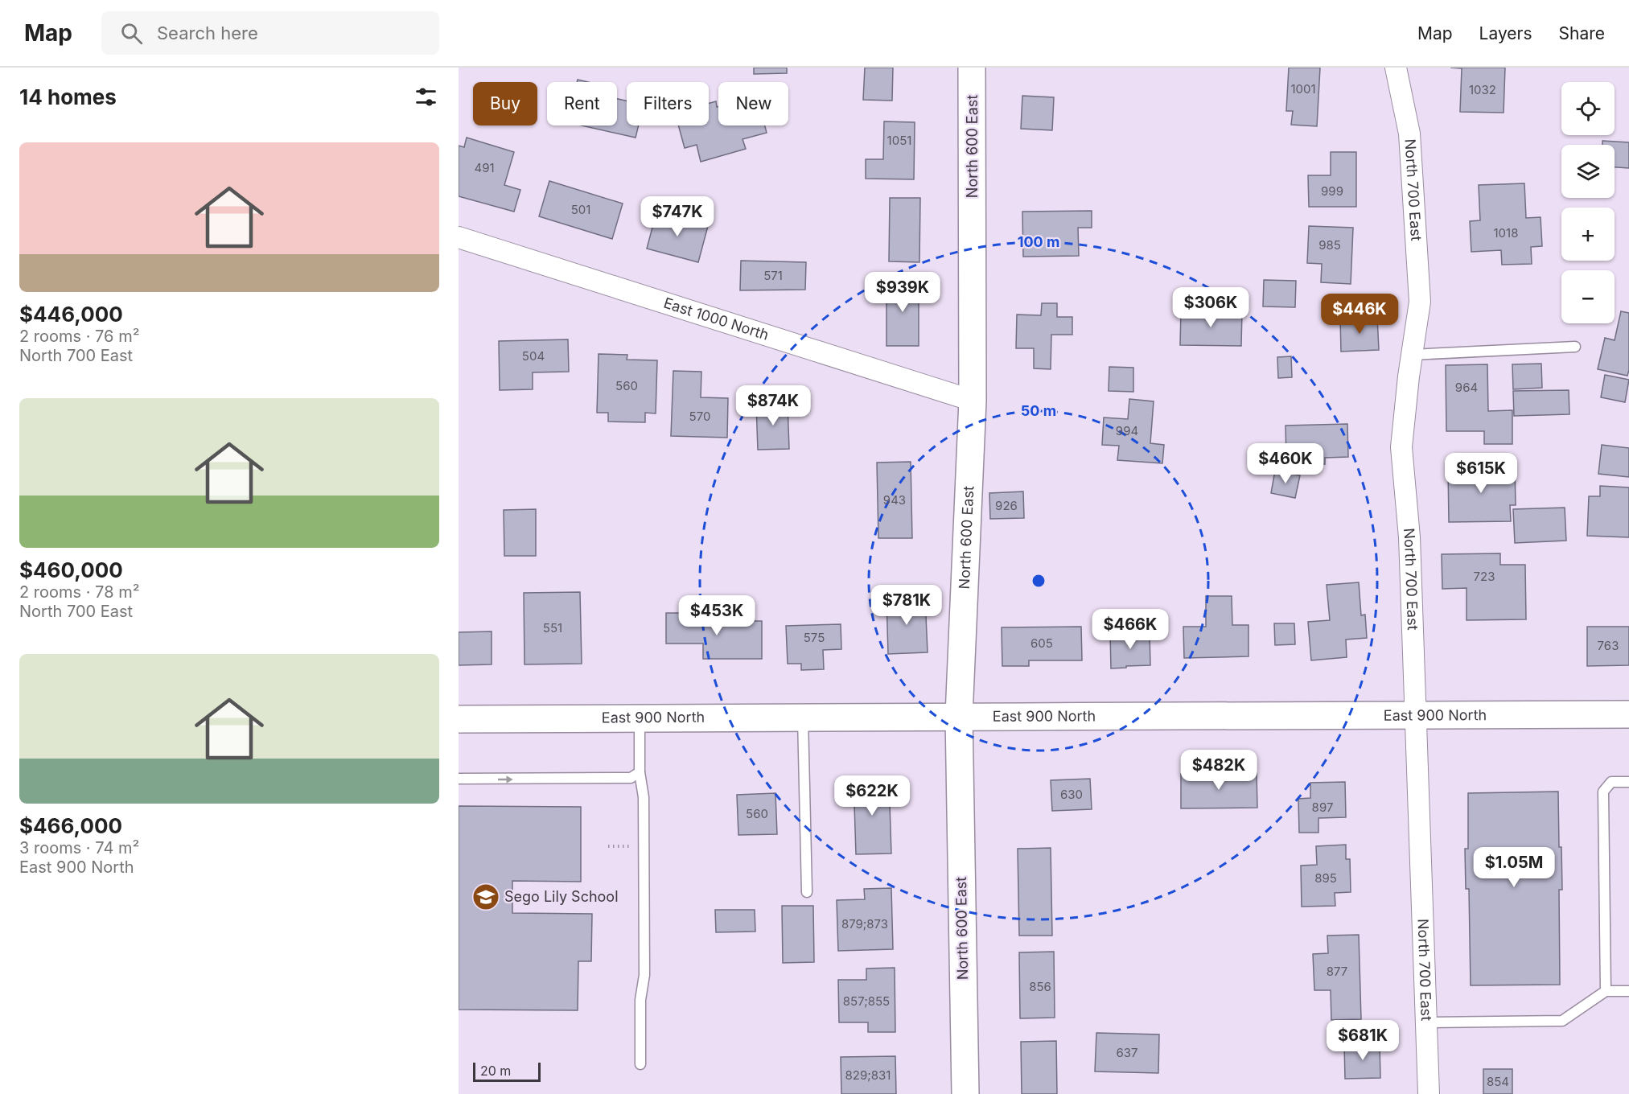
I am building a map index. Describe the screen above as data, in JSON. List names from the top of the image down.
{
  "streets": {
    "street": [
      "North 600 East",
      "North 700 East",
      "East 1000 North",
      "East 900 North"
    ]
  },
  "crossings": [
    ["North 600 East", "East 1000 North"],
    ["North 600 East", "East 900 North"],
    ["North 700 East", "East 900 North"]
  ],
  "places": {
    "school or university": ["Sego Lily School"]
  },
  "house_numbers": [
    "1001",
    "1032",
    "1051",
    "491",
    "999",
    "501",
    "1018",
    "985",
    "571",
    "504",
    "560",
    "964",
    "570",
    "994",
    "943",
    "926",
    "723",
    "551",
    "575",
    "605",
    "763",
    "630",
    "897",
    "560",
    "895",
    "879;873",
    "877",
    "856",
    "857;855",
    "637",
    "829;831",
    "854"
  ],
  "scale_bar": "20 m",
  "page": {
    "header": "Map",
    "search": "Search here",
    "nav": ["Map", "Layers", "Share"],
    "heading": "14 homes",
    "map_buttons": ["+", "−"],
    "chip": [
      "Buy",
      "Rent",
      "Filters",
      "New"
    ],
    "list": [
      {
        "name": "$446,000",
        "note": "2 rooms · 76 m² · North 700 East"
      },
      {
        "name": "$460,000",
        "note": "2 rooms · 78 m² · North 700 East"
      },
      {
        "name": "$466,000",
        "note": "3 rooms · 74 m² · East 900 North"
      }
    ],
    "price": [
      "$747K",
      "$939K",
      "$306K",
      "$446K",
      "$874K",
      "$460K",
      "$615K",
      "$781K",
      "$453K",
      "$466K",
      "$482K",
      "$622K",
      "$1.05M",
      "$681K"
    ],
    "scale": "20 m"
  },
  "rings": ["100 m", "50 m"]
}
